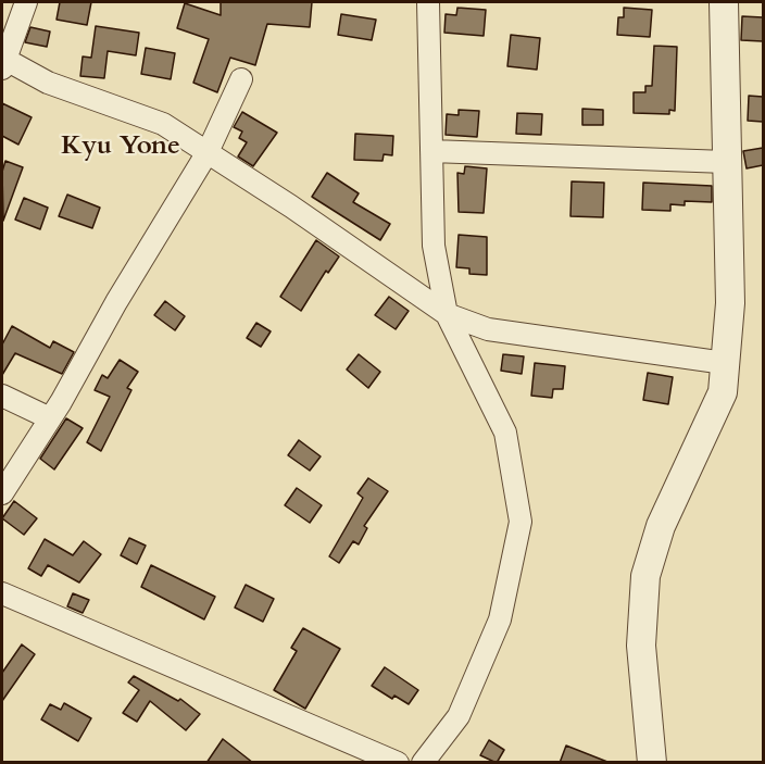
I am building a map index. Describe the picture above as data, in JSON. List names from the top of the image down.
{
  "districts": ["Kyu Yone"]
}
